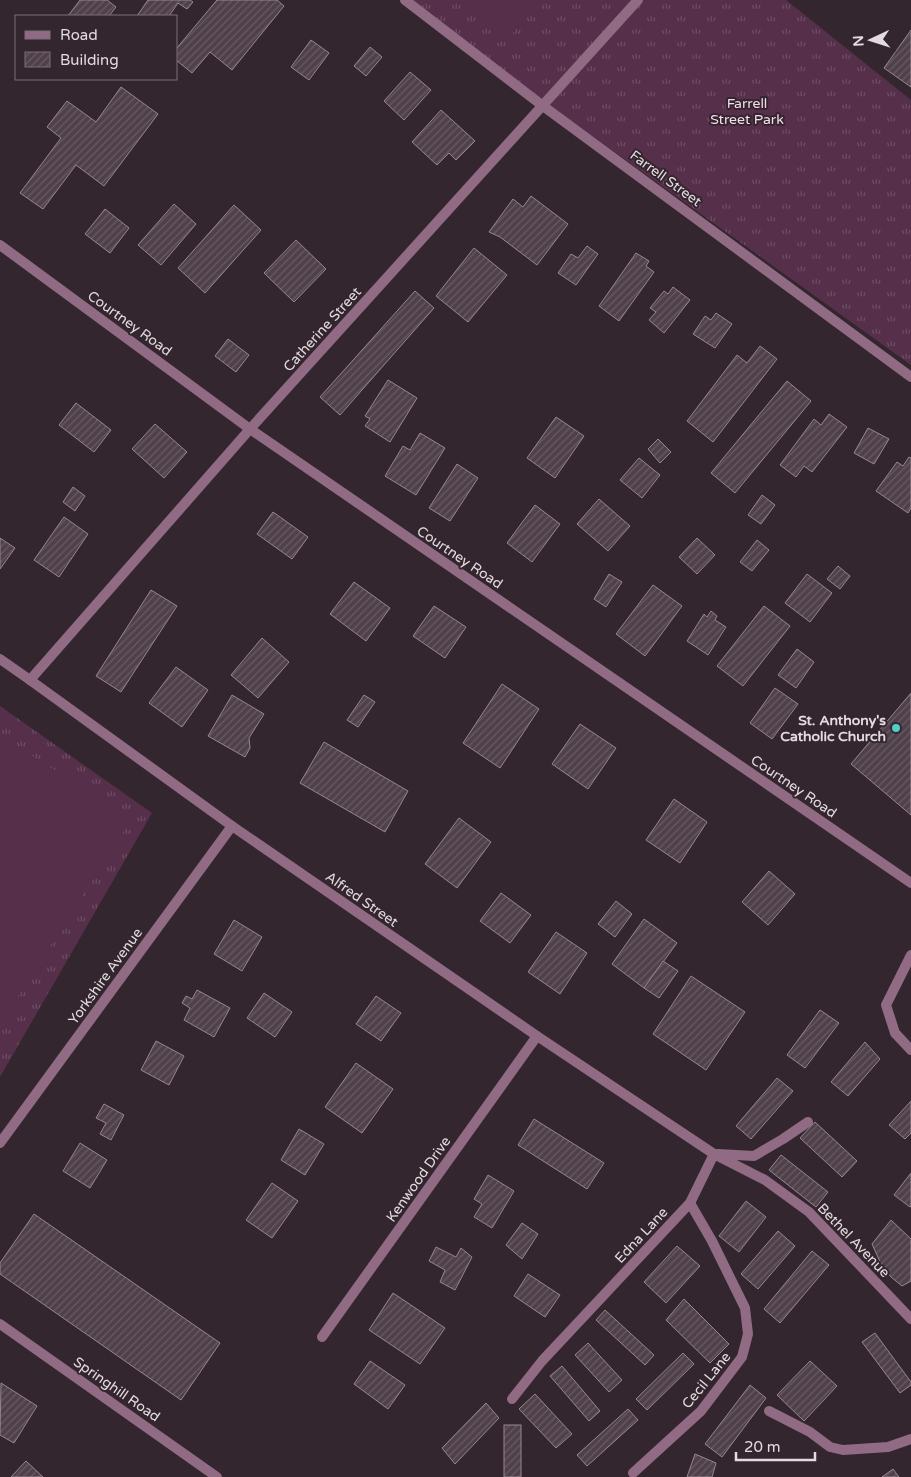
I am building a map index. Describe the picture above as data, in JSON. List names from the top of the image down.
{
  "streets": {
    "street": [
      "Farrell Street",
      "Courtney Road",
      "Catherine Street",
      "Alfred Street",
      "Yorkshire Avenue",
      "Kenwood Drive",
      "Edna Lane",
      "Bethel Avenue",
      "Cecil Lane",
      "Springhill Road"
    ]
  },
  "crossings": [
    ["Farrell Street", "Catherine Street"],
    ["Courtney Road", "Catherine Street"],
    ["Catherine Street", "Alfred Street"],
    ["Alfred Street", "Yorkshire Avenue"],
    ["Alfred Street", "Kenwood Drive"],
    ["Alfred Street", "Edna Lane"],
    ["Alfred Street", "Bethel Avenue"],
    ["Edna Lane", "Bethel Avenue"],
    ["Edna Lane", "Cecil Lane"]
  ],
  "parks": ["Farrell Street Park"],
  "places": ["St. Anthony's Catholic Church"],
  "legend": ["Road", "Building"],
  "scale_bar": "20 m",
  "north": "left"
}
